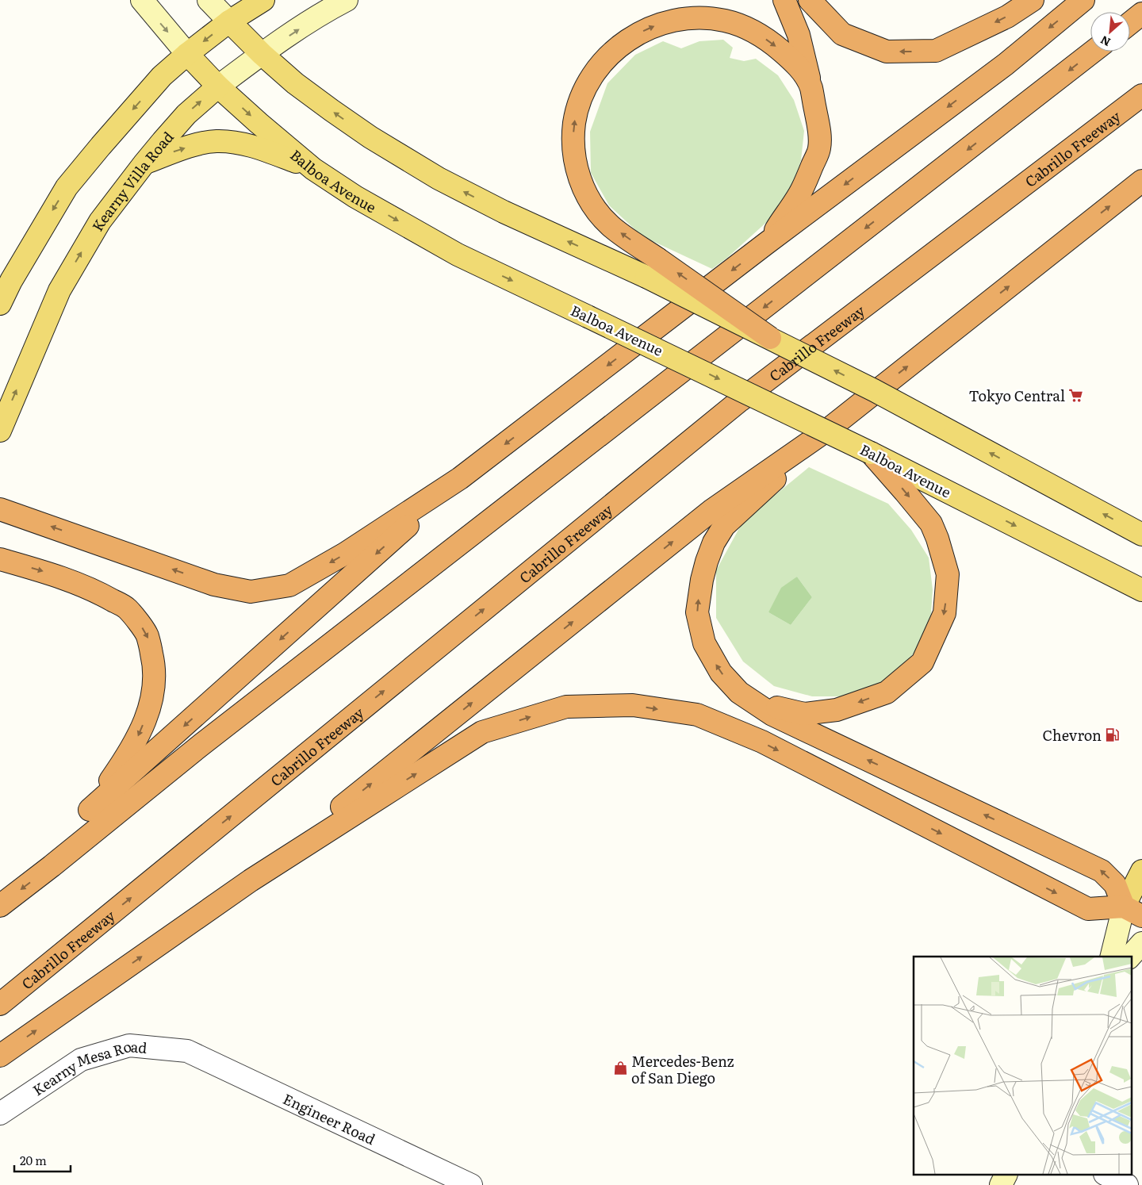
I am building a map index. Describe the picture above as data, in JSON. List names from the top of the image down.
{
  "streets": {
    "highway": ["Cabrillo Freeway"],
    "main road": ["Balboa Avenue", "Kearny Villa Road"],
    "street": ["Kearny Mesa Road", "Engineer Road"]
  },
  "crossings": [
    ["Balboa Avenue", "Kearny Villa Road"],
    ["Kearny Mesa Road", "Engineer Road"]
  ],
  "places": {
    "supermarket": ["Tokyo Central"],
    "fuel station": ["Chevron"],
    "shop": ["Mercedes-Benz of San Diego"]
  },
  "scale_bar": "20 m",
  "north": "bottom left"
}
